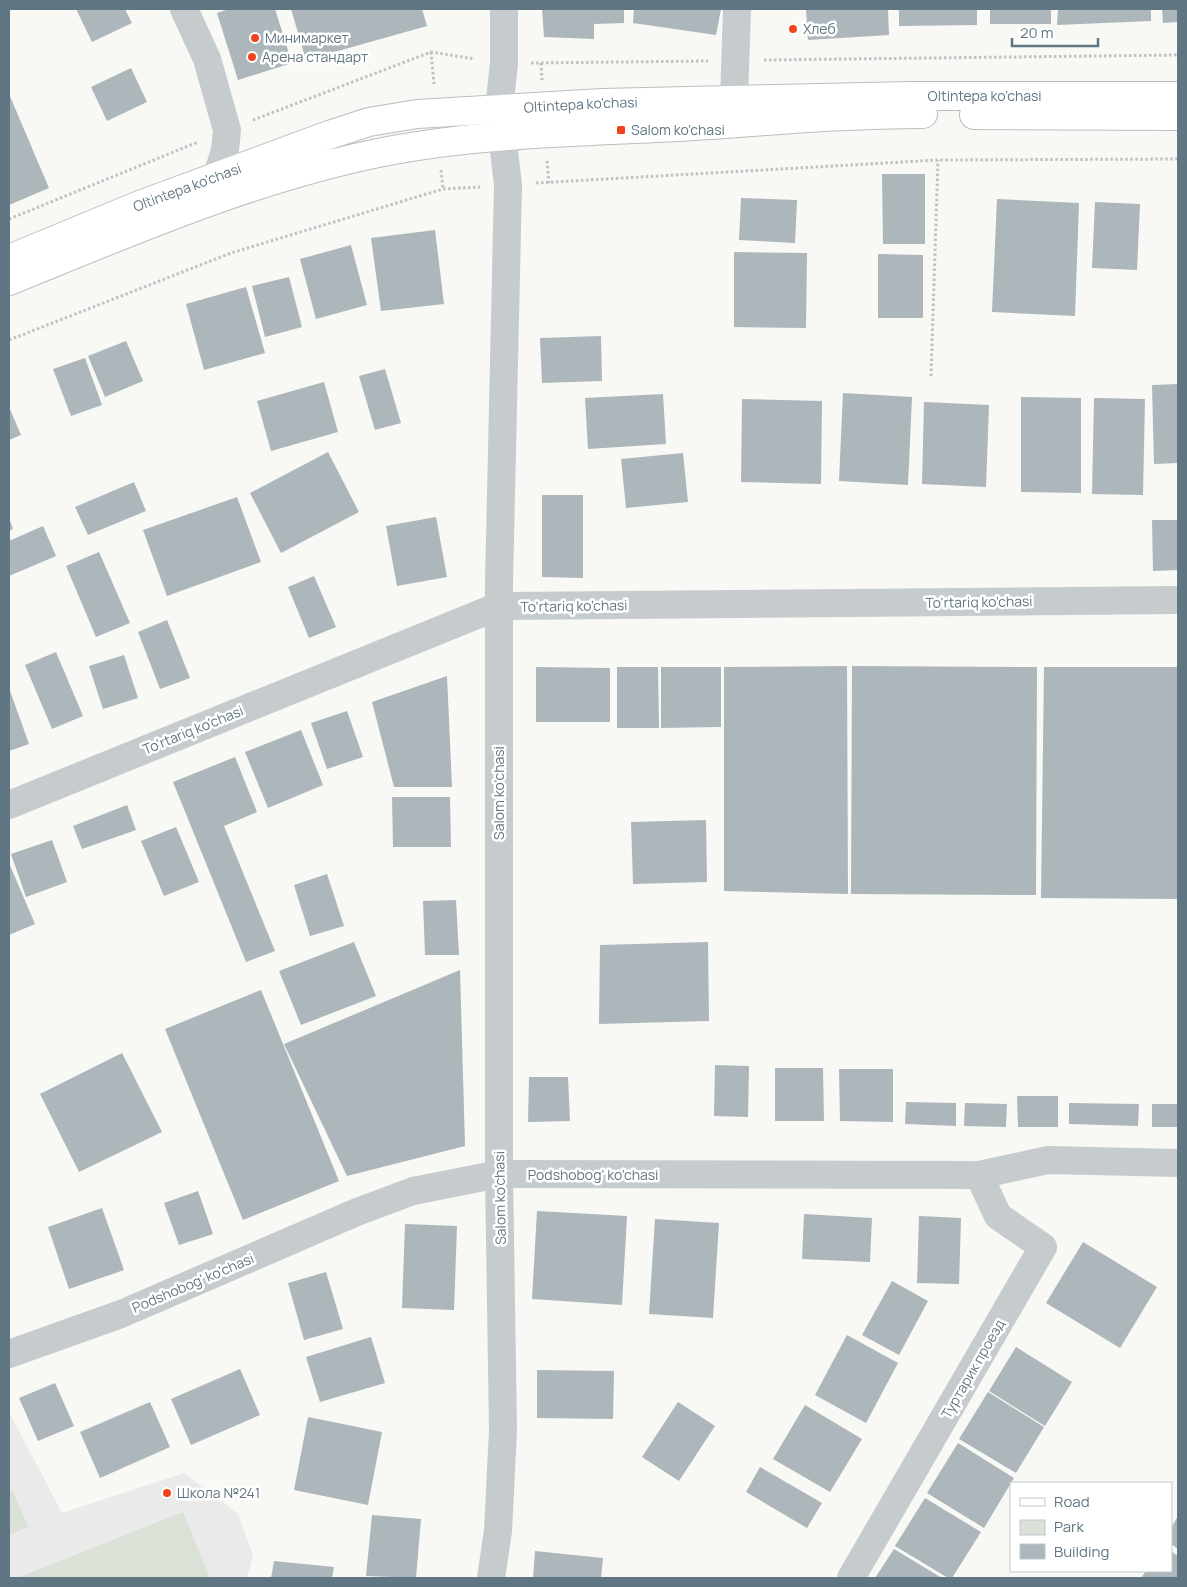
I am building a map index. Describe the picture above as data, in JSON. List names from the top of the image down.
{
  "streets": {
    "main road": ["Oltintepa ko'chasi"],
    "street": [
      "To'rtariq ko'chasi",
      "Salom ko'chasi",
      "Podshobog' ko'chasi",
      "Туртарик проезд"
    ]
  },
  "crossings": [
    ["Oltintepa ko'chasi", "Salom ko'chasi"],
    ["To'rtariq ko'chasi", "Salom ko'chasi"],
    ["Salom ko'chasi", "Podshobog' ko'chasi"],
    ["Podshobog' ko'chasi", "Туртарик проезд"]
  ],
  "places": {
    "other": [
      "Хлеб",
      "Минимаркет",
      "Арена стандарт",
      "Школа №241"
    ],
    "transit": ["Salom ko'chasi"]
  },
  "legend": ["Road", "Park", "Building"],
  "scale_bar": "20 m"
}
